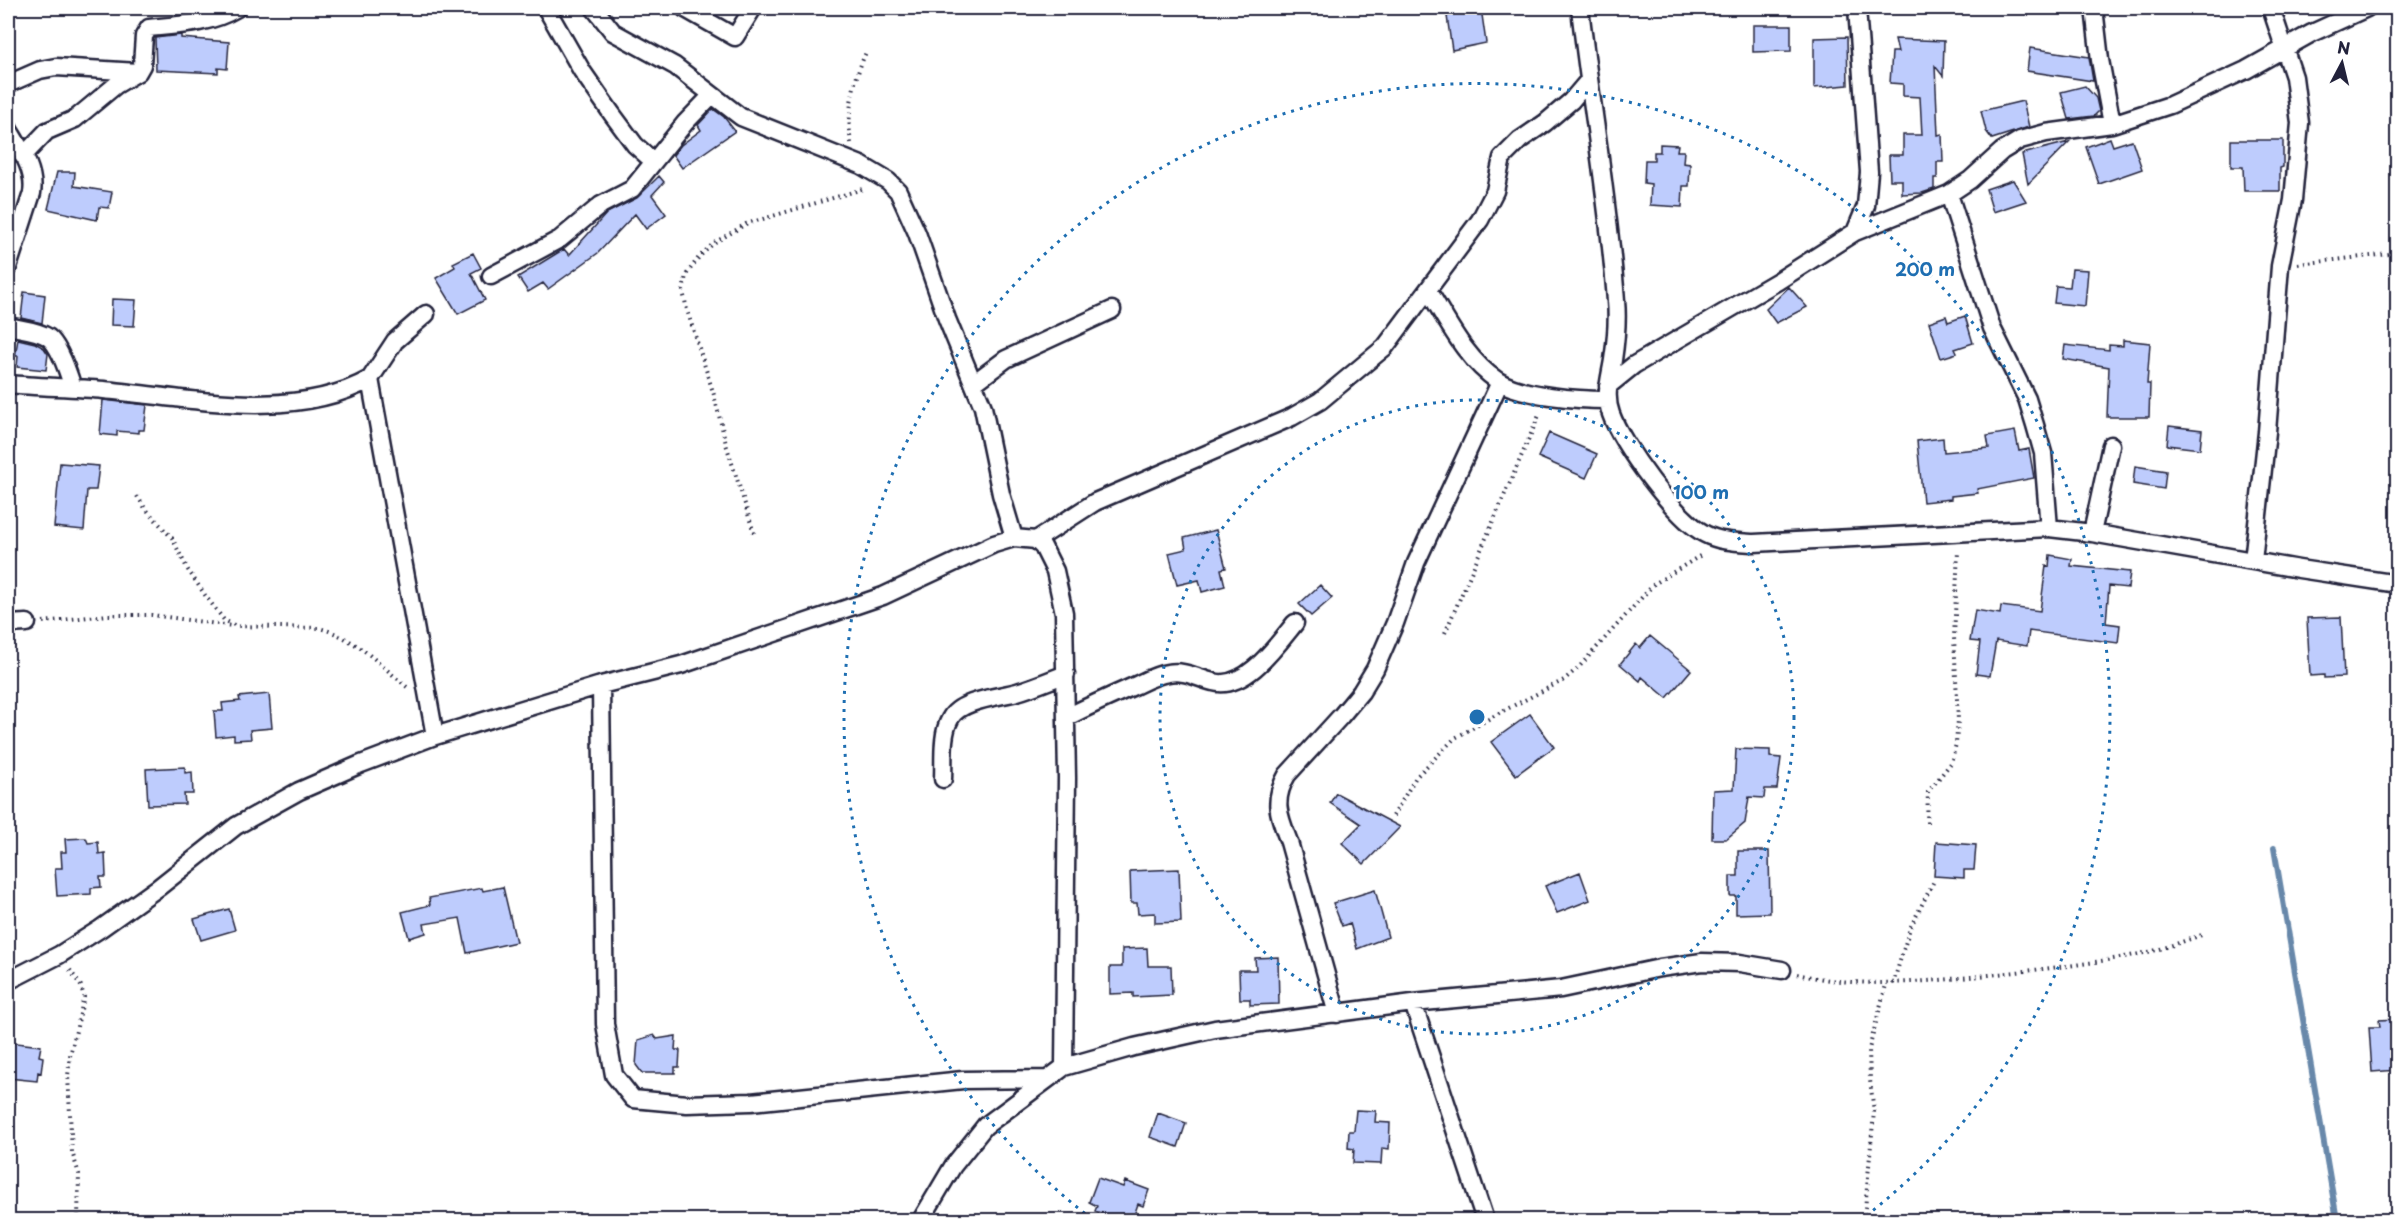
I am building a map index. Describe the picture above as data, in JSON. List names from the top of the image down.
{
  "north": "top",
  "rings": ["200 m", "100 m"]
}
